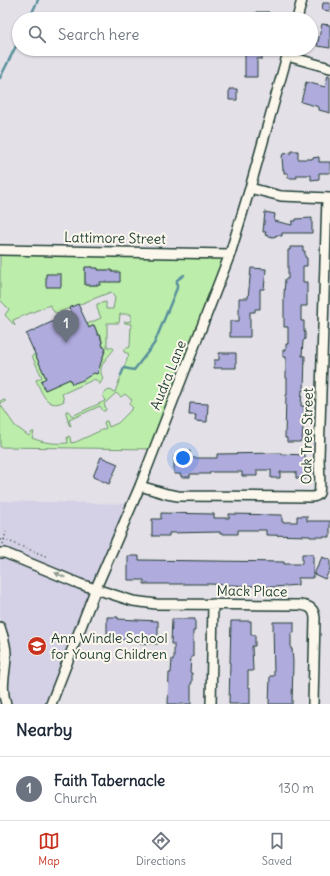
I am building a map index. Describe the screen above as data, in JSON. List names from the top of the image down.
{
  "streets": {
    "street": [
      "Lattimore Street",
      "Audra Lane",
      "Oak Tree Street",
      "Mack Place"
    ]
  },
  "crossings": [
    ["Lattimore Street", "Audra Lane"],
    ["Audra Lane", "Oak Tree Street"],
    ["Audra Lane", "Mack Place"]
  ],
  "places": {
    "school or university": ["Ann Windle School for Young Children"]
  },
  "page": {
    "search": "Search here",
    "pins": "1",
    "heading": "Nearby",
    "list": [
      {
        "mark": "1",
        "name": "Faith Tabernacle",
        "note": "Church",
        "value": "130 m"
      }
    ],
    "nav": ["Map", "Directions", "Saved"]
  }
}
